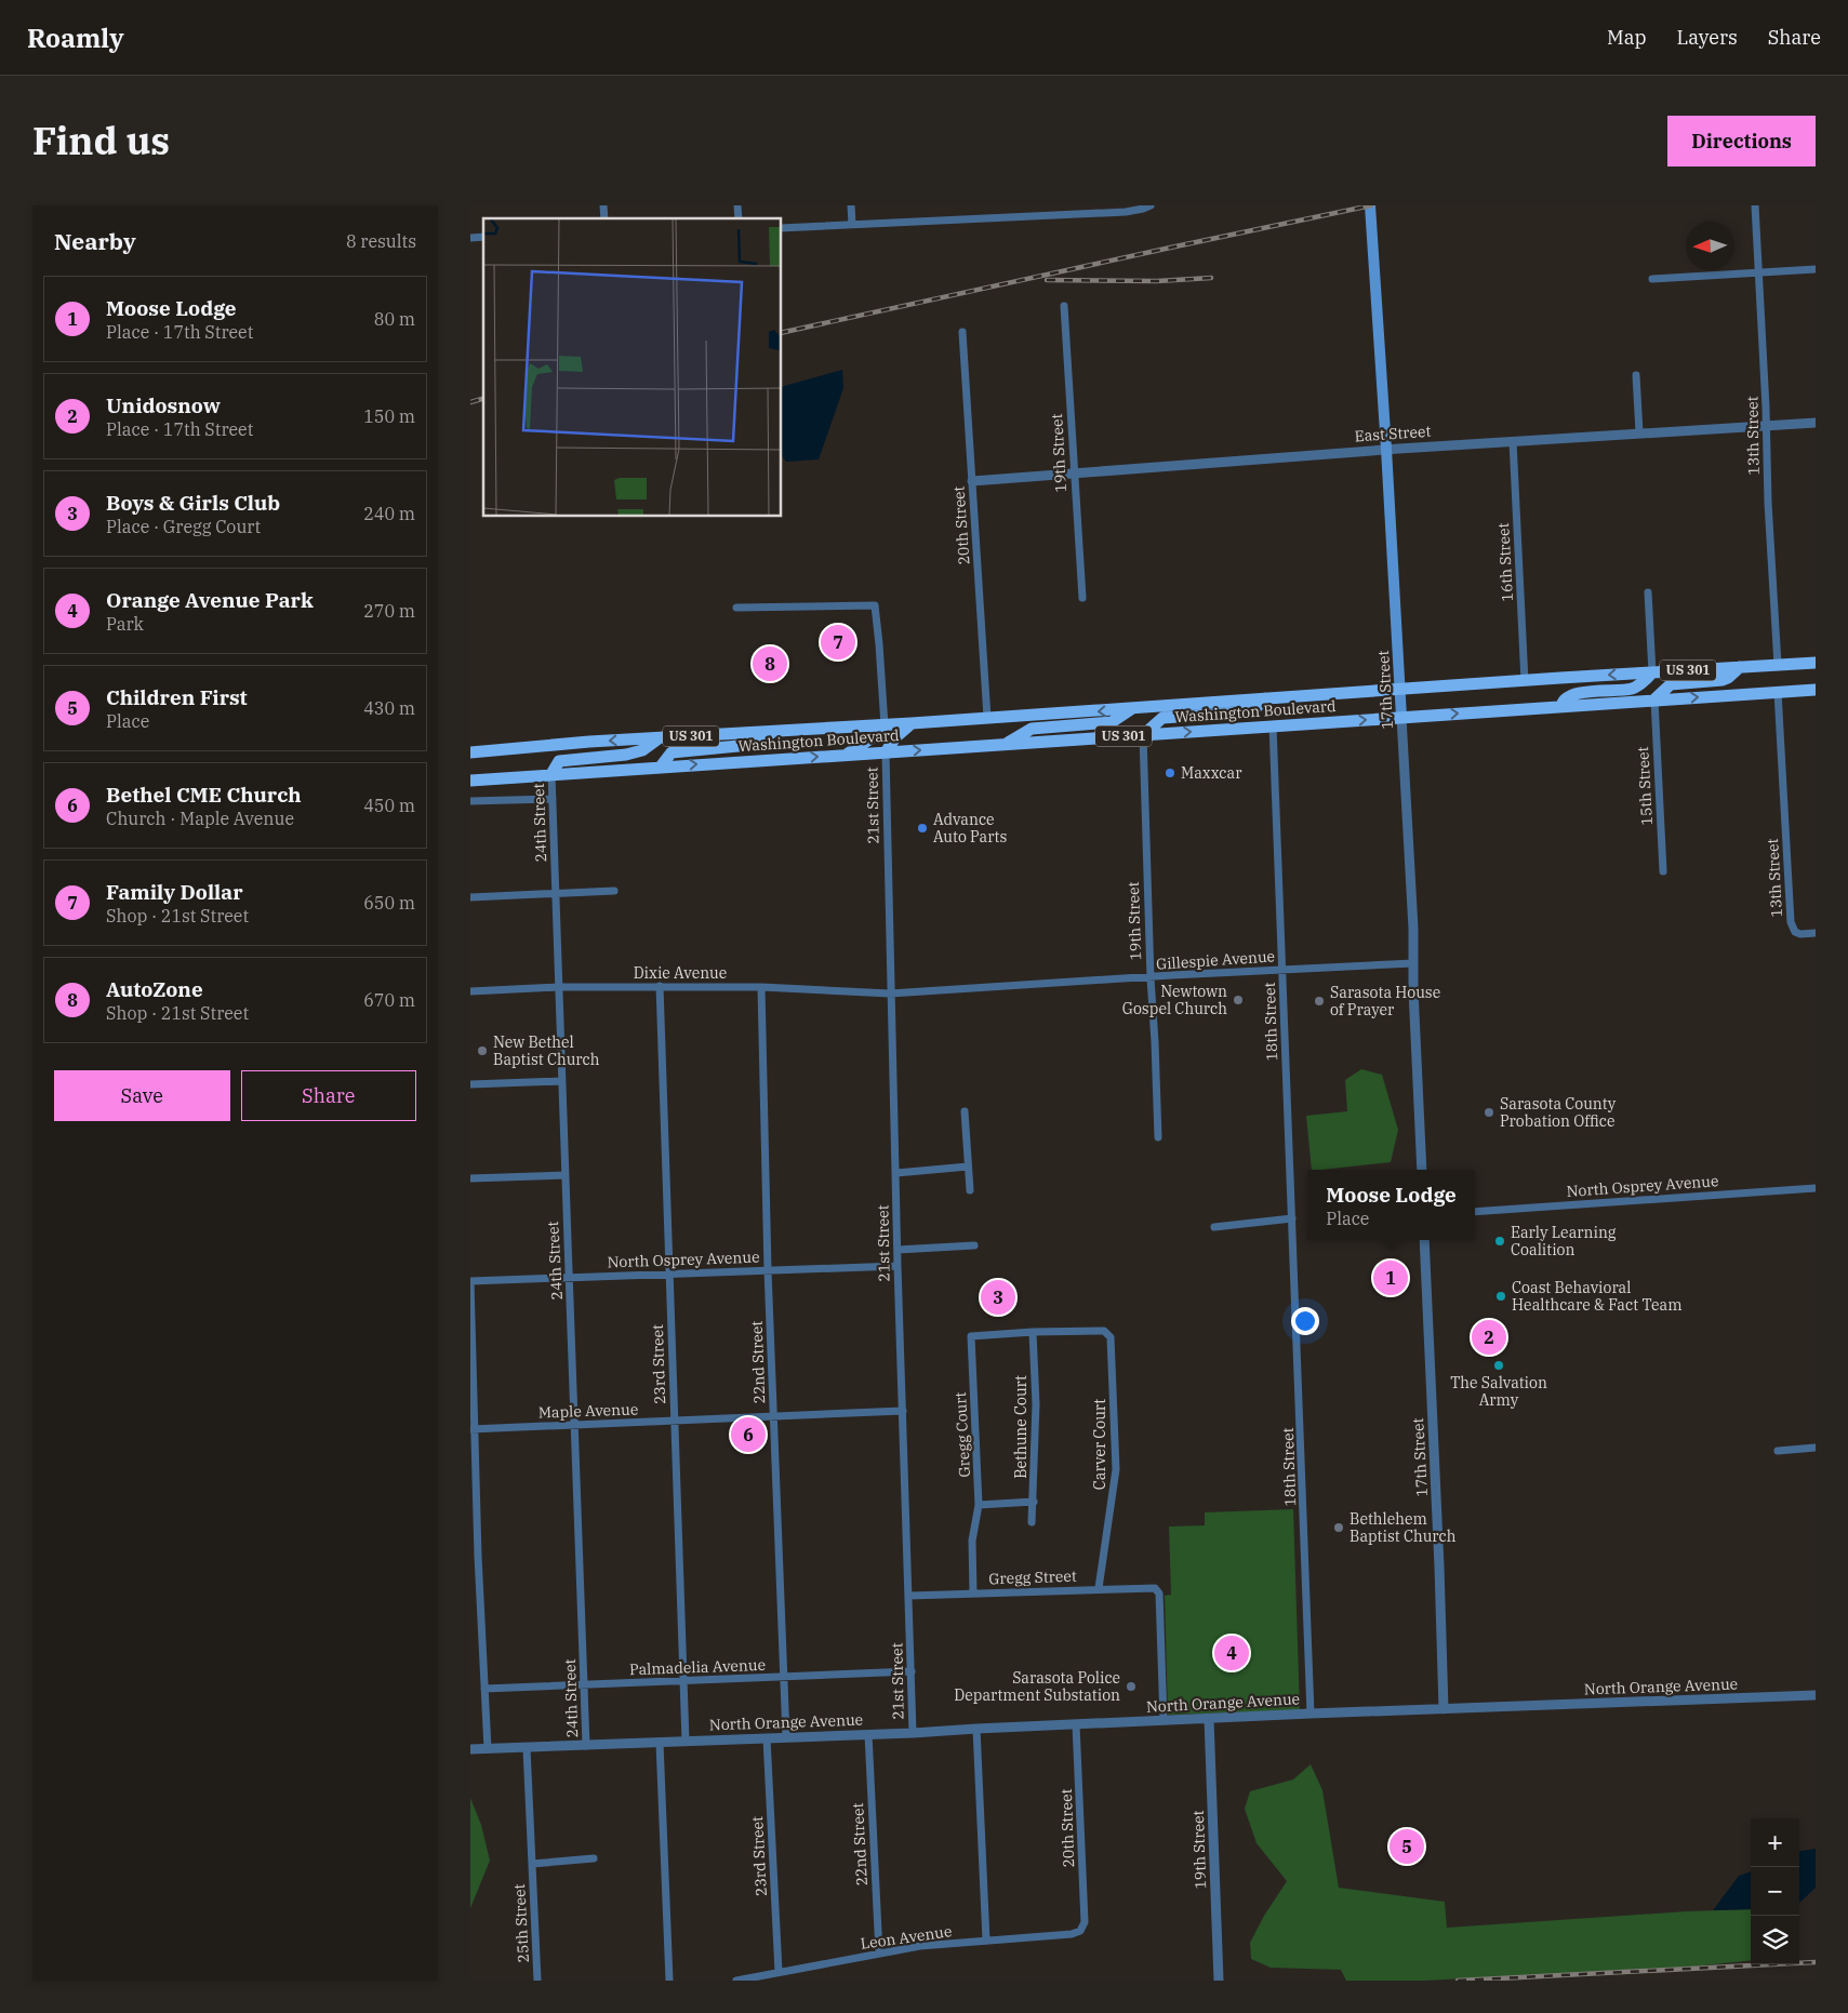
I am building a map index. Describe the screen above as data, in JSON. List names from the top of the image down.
{
  "streets": {
    "main road": ["US 301", "17th Street", "Washington Boulevard"],
    "street": [
      "East Street",
      "13th Street",
      "19th Street",
      "20th Street",
      "16th Street",
      "15th Street",
      "21st Street",
      "24th Street",
      "Gillespie Avenue",
      "Dixie Avenue",
      "18th Street",
      "North Osprey Avenue",
      "22nd Street",
      "23rd Street",
      "Maple Avenue",
      "Bethune Court",
      "Gregg Court",
      "Carver Court",
      "Gregg Street",
      "Palmadelia Avenue",
      "North Orange Avenue",
      "25th Street",
      "Leon Avenue"
    ]
  },
  "crossings": [
    ["East Street", "13th Street"],
    ["East Street", "19th Street"],
    ["East Street", "20th Street"],
    ["East Street", "16th Street"],
    ["East Street", "17th Street"],
    ["13th Street", "Washington Boulevard"],
    ["19th Street", "Washington Boulevard"],
    ["19th Street", "Gillespie Avenue"],
    ["19th Street", "North Orange Avenue"],
    ["20th Street", "Washington Boulevard"],
    ["20th Street", "North Orange Avenue"],
    ["20th Street", "Leon Avenue"],
    ["16th Street", "Washington Boulevard"],
    ["17th Street", "Washington Boulevard"],
    ["17th Street", "Gillespie Avenue"],
    ["17th Street", "North Orange Avenue"],
    ["Washington Boulevard", "15th Street"],
    ["Washington Boulevard", "21st Street"],
    ["Washington Boulevard", "24th Street"],
    ["Washington Boulevard", "18th Street"],
    ["21st Street", "Gillespie Avenue"],
    ["21st Street", "Dixie Avenue"],
    ["21st Street", "North Osprey Avenue"],
    ["21st Street", "Maple Avenue"],
    ["21st Street", "Gregg Street"],
    ["21st Street", "Palmadelia Avenue"],
    ["21st Street", "North Orange Avenue"],
    ["24th Street", "Dixie Avenue"],
    ["24th Street", "North Osprey Avenue"],
    ["24th Street", "Maple Avenue"],
    ["24th Street", "Palmadelia Avenue"],
    ["24th Street", "North Orange Avenue"],
    ["Gillespie Avenue", "Dixie Avenue"],
    ["Gillespie Avenue", "18th Street"],
    ["Dixie Avenue", "22nd Street"],
    ["Dixie Avenue", "23rd Street"],
    ["18th Street", "North Orange Avenue"],
    ["North Osprey Avenue", "22nd Street"],
    ["North Osprey Avenue", "23rd Street"],
    ["22nd Street", "Maple Avenue"],
    ["22nd Street", "Palmadelia Avenue"],
    ["22nd Street", "North Orange Avenue"],
    ["22nd Street", "Leon Avenue"],
    ["23rd Street", "Maple Avenue"],
    ["23rd Street", "Palmadelia Avenue"],
    ["23rd Street", "North Orange Avenue"],
    ["23rd Street", "Leon Avenue"],
    ["Bethune Court", "Gregg Court"],
    ["Bethune Court", "Carver Court"],
    ["Gregg Court", "Carver Court"],
    ["Gregg Court", "Gregg Street"],
    ["Carver Court", "Gregg Street"],
    ["Gregg Street", "North Orange Avenue"],
    ["North Orange Avenue", "25th Street"]
  ],
  "places": [
    "Maxxcar",
    "Advance Auto Parts",
    "Newtown Gospel Church",
    "Sarasota House of Prayer",
    "New Bethel Baptist Church",
    "Sarasota County Probation Office",
    "Early Learning Coalition",
    "Coast Behavioral Healthcare & Fact Team",
    "The Salvation Army",
    "Bethlehem Baptist Church",
    "Sarasota Police Department Substation"
  ],
  "north": "left",
  "page": {
    "header": "Roamly",
    "nav": ["Map", "Layers", "Share"],
    "title": "Find us",
    "buttons": [
      "Directions",
      ["Save", "Share"]
    ],
    "heading": ["Nearby", "8 results"],
    "list": [
      {
        "mark": "1",
        "name": "Moose Lodge",
        "note": "Place · 17th Street",
        "value": "80 m"
      },
      {
        "mark": "2",
        "name": "Unidosnow",
        "note": "Place · 17th Street",
        "value": "150 m"
      },
      {
        "mark": "3",
        "name": "Boys & Girls Club",
        "note": "Place · Gregg Court",
        "value": "240 m"
      },
      {
        "mark": "4",
        "name": "Orange Avenue Park",
        "note": "Park",
        "value": "270 m"
      },
      {
        "mark": "5",
        "name": "Children First",
        "note": "Place",
        "value": "430 m"
      },
      {
        "mark": "6",
        "name": "Bethel CME Church",
        "note": "Church · Maple Avenue",
        "value": "450 m"
      },
      {
        "mark": "7",
        "name": "Family Dollar",
        "note": "Shop · 21st Street",
        "value": "650 m"
      },
      {
        "mark": "8",
        "name": "AutoZone",
        "note": "Shop · 21st Street",
        "value": "670 m"
      }
    ],
    "pins": [
      "7",
      "8",
      "1",
      "3",
      "2",
      "6",
      "4",
      "5"
    ],
    "popup": ["Moose Lodge", "Place"],
    "map_buttons": ["+", "−"]
  }
}
